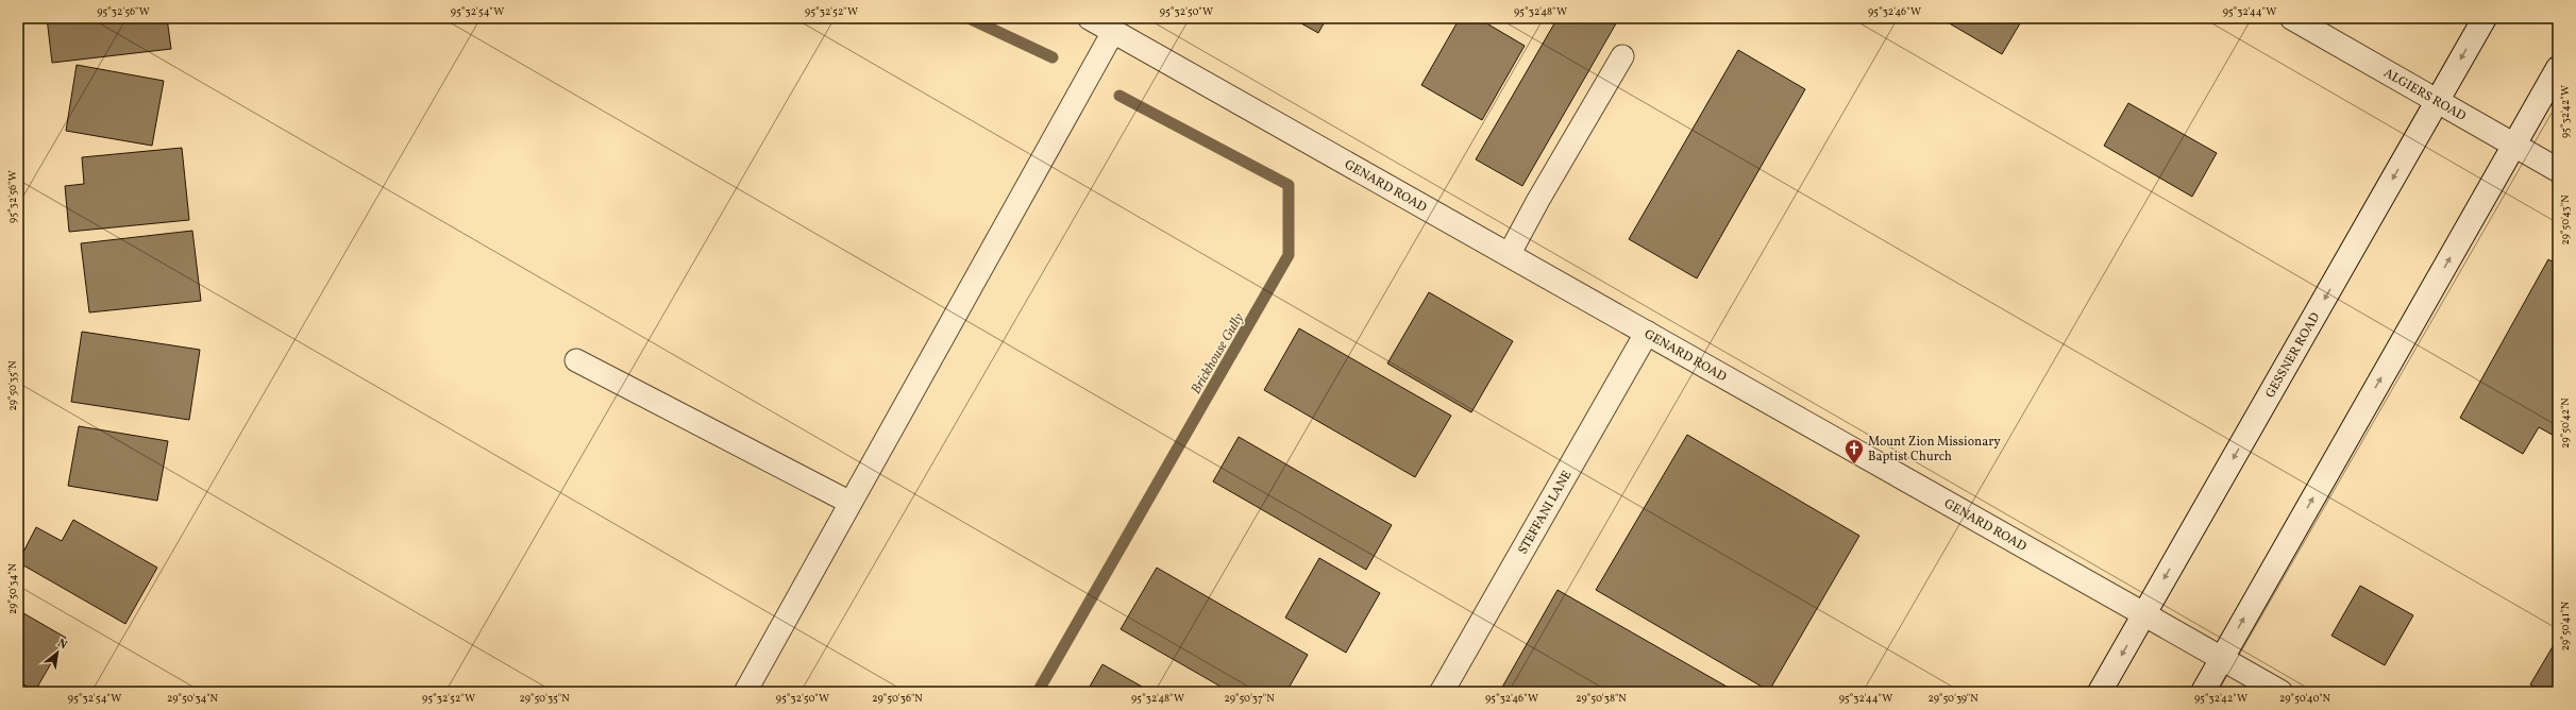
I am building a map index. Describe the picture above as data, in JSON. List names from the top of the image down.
{
  "streets": {
    "street": [
      "ALGIERS ROAD",
      "GENARD ROAD",
      "GESSNER ROAD",
      "STEFFANI LANE"
    ]
  },
  "crossings": [
    ["ALGIERS ROAD", "GESSNER ROAD"],
    ["GENARD ROAD", "GESSNER ROAD"],
    ["GENARD ROAD", "STEFFANI LANE"]
  ],
  "water": ["Brickhouse Gully"],
  "places": {
    "church": ["Mount Zion Missionary Baptist Church"]
  },
  "north": "top right",
  "coordinates": [
    "95°32'56\"W",
    "95°32'54\"W",
    "95°32'52\"W",
    "95°32'50\"W",
    "95°32'48\"W",
    "95°32'46\"W",
    "95°32'44\"W",
    "95°32'42\"W",
    "29°50'43\"N",
    "29°50'35\"N",
    "29°50'42\"N",
    "29°50'34\"N",
    "29°50'41\"N",
    "29°50'36\"N",
    "29°50'37\"N",
    "29°50'38\"N",
    "29°50'39\"N",
    "29°50'40\"N"
  ]
}
